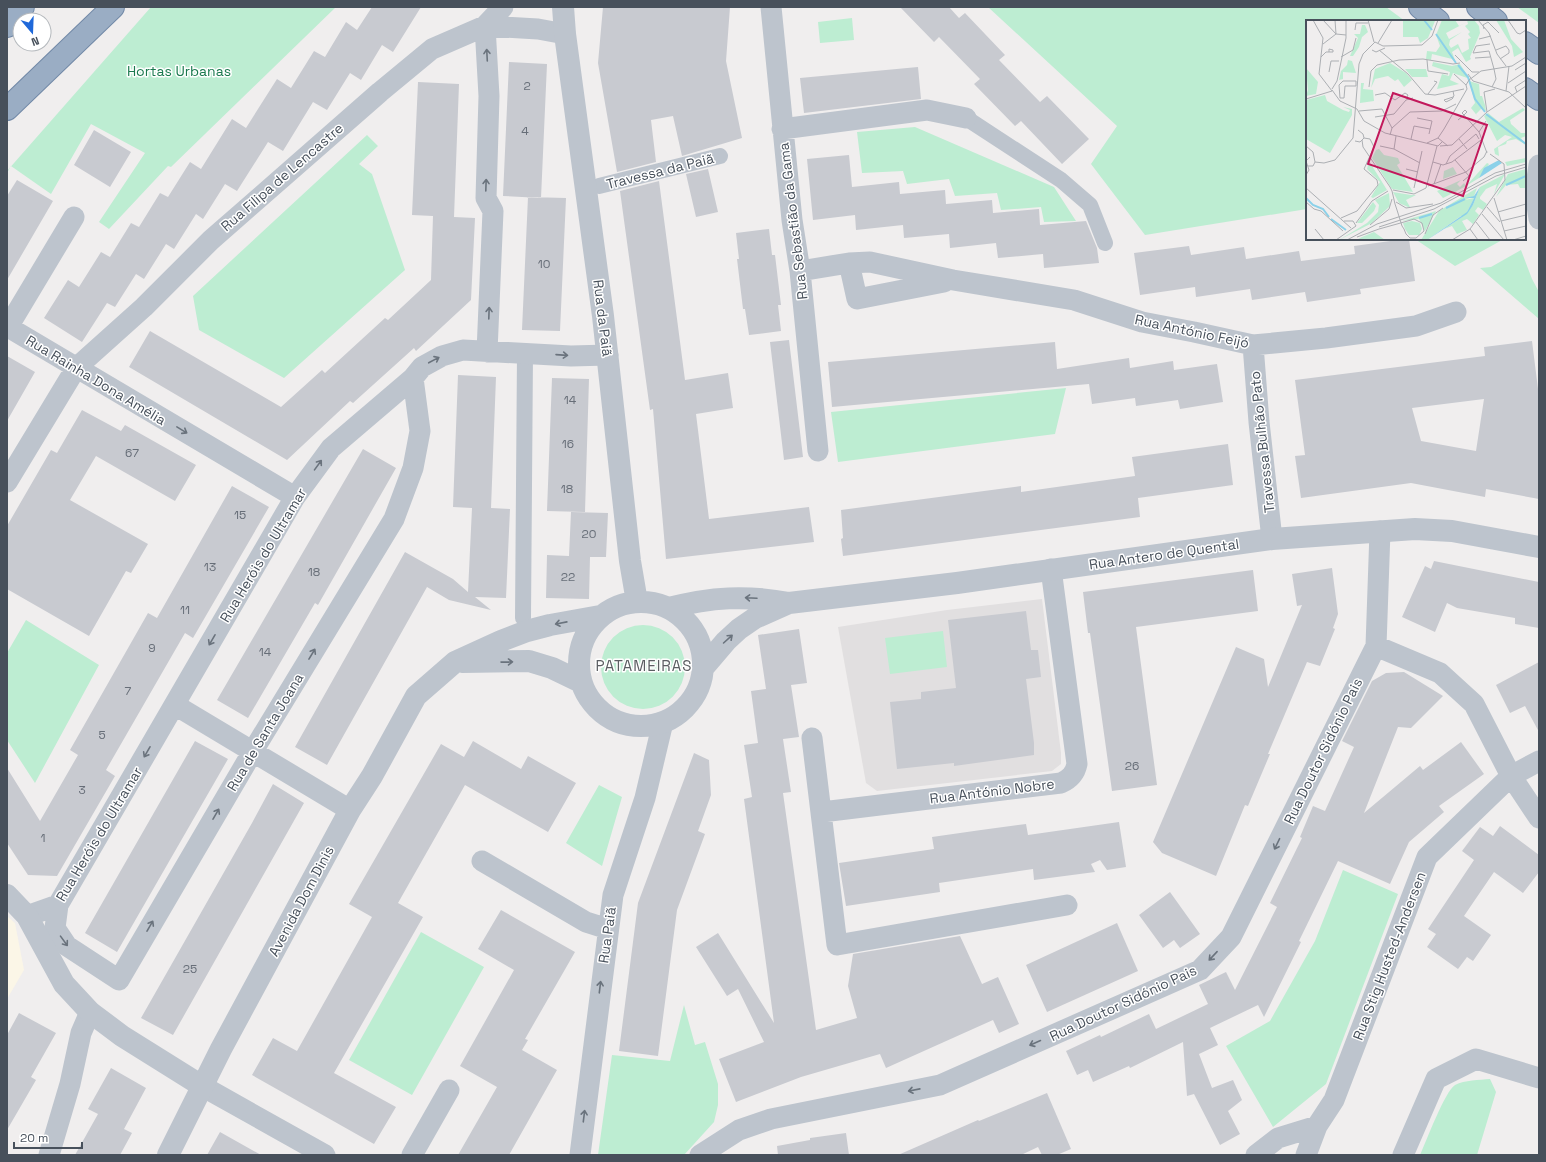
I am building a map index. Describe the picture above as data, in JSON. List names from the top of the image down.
{
  "streets": {
    "street": [
      "Travessa da Paiã",
      "Rua Filipa de Lencastre",
      "Rua Sebastião da Gama",
      "Rua da Paiã",
      "Rua António Feijó",
      "Rua Rainha Dona Amélia",
      "Travessa Bulhão Pato",
      "Rua Antero de Quental",
      "Rua Heróis do Ultramar",
      "Rua de Santa Joana",
      "Rua Doutor Sidónio Pais",
      "Rua António Nobre",
      "Avenida Dom Dinis",
      "Rua Paiã",
      "Rua Stig Husted-Andersen"
    ]
  },
  "crossings": [
    ["Rua Filipa de Lencastre", "Rua Rainha Dona Amélia"],
    ["Rua Sebastião da Gama", "Rua António Feijó"],
    ["Rua da Paiã", "Rua Antero de Quental"],
    ["Rua da Paiã", "Rua Heróis do Ultramar"],
    ["Rua da Paiã", "Avenida Dom Dinis"],
    ["Rua da Paiã", "Rua Paiã"],
    ["Rua António Feijó", "Travessa Bulhão Pato"],
    ["Rua Rainha Dona Amélia", "Rua Heróis do Ultramar"],
    ["Travessa Bulhão Pato", "Rua Antero de Quental"],
    ["Rua Antero de Quental", "Rua Doutor Sidónio Pais"],
    ["Rua Antero de Quental", "Rua António Nobre"],
    ["Rua Antero de Quental", "Avenida Dom Dinis"],
    ["Rua Antero de Quental", "Rua Paiã"],
    ["Rua Heróis do Ultramar", "Rua de Santa Joana"],
    ["Avenida Dom Dinis", "Rua Paiã"]
  ],
  "one_way": [
    "Rua Rainha Dona Amélia",
    "Rua de Santa Joana",
    "Rua Doutor Sidónio Pais",
    "Rua Paiã"
  ],
  "districts": ["PATAMEIRAS"],
  "parks": ["Hortas Urbanas"],
  "house_numbers": [
    "2",
    "4",
    "10",
    "14",
    "16",
    "67",
    "18",
    "15",
    "20",
    "13",
    "18",
    "22",
    "11",
    "9",
    "14",
    "7",
    "5",
    "26",
    "3",
    "1",
    "25"
  ],
  "scale_bar": "20 m",
  "north": "bottom"
}
